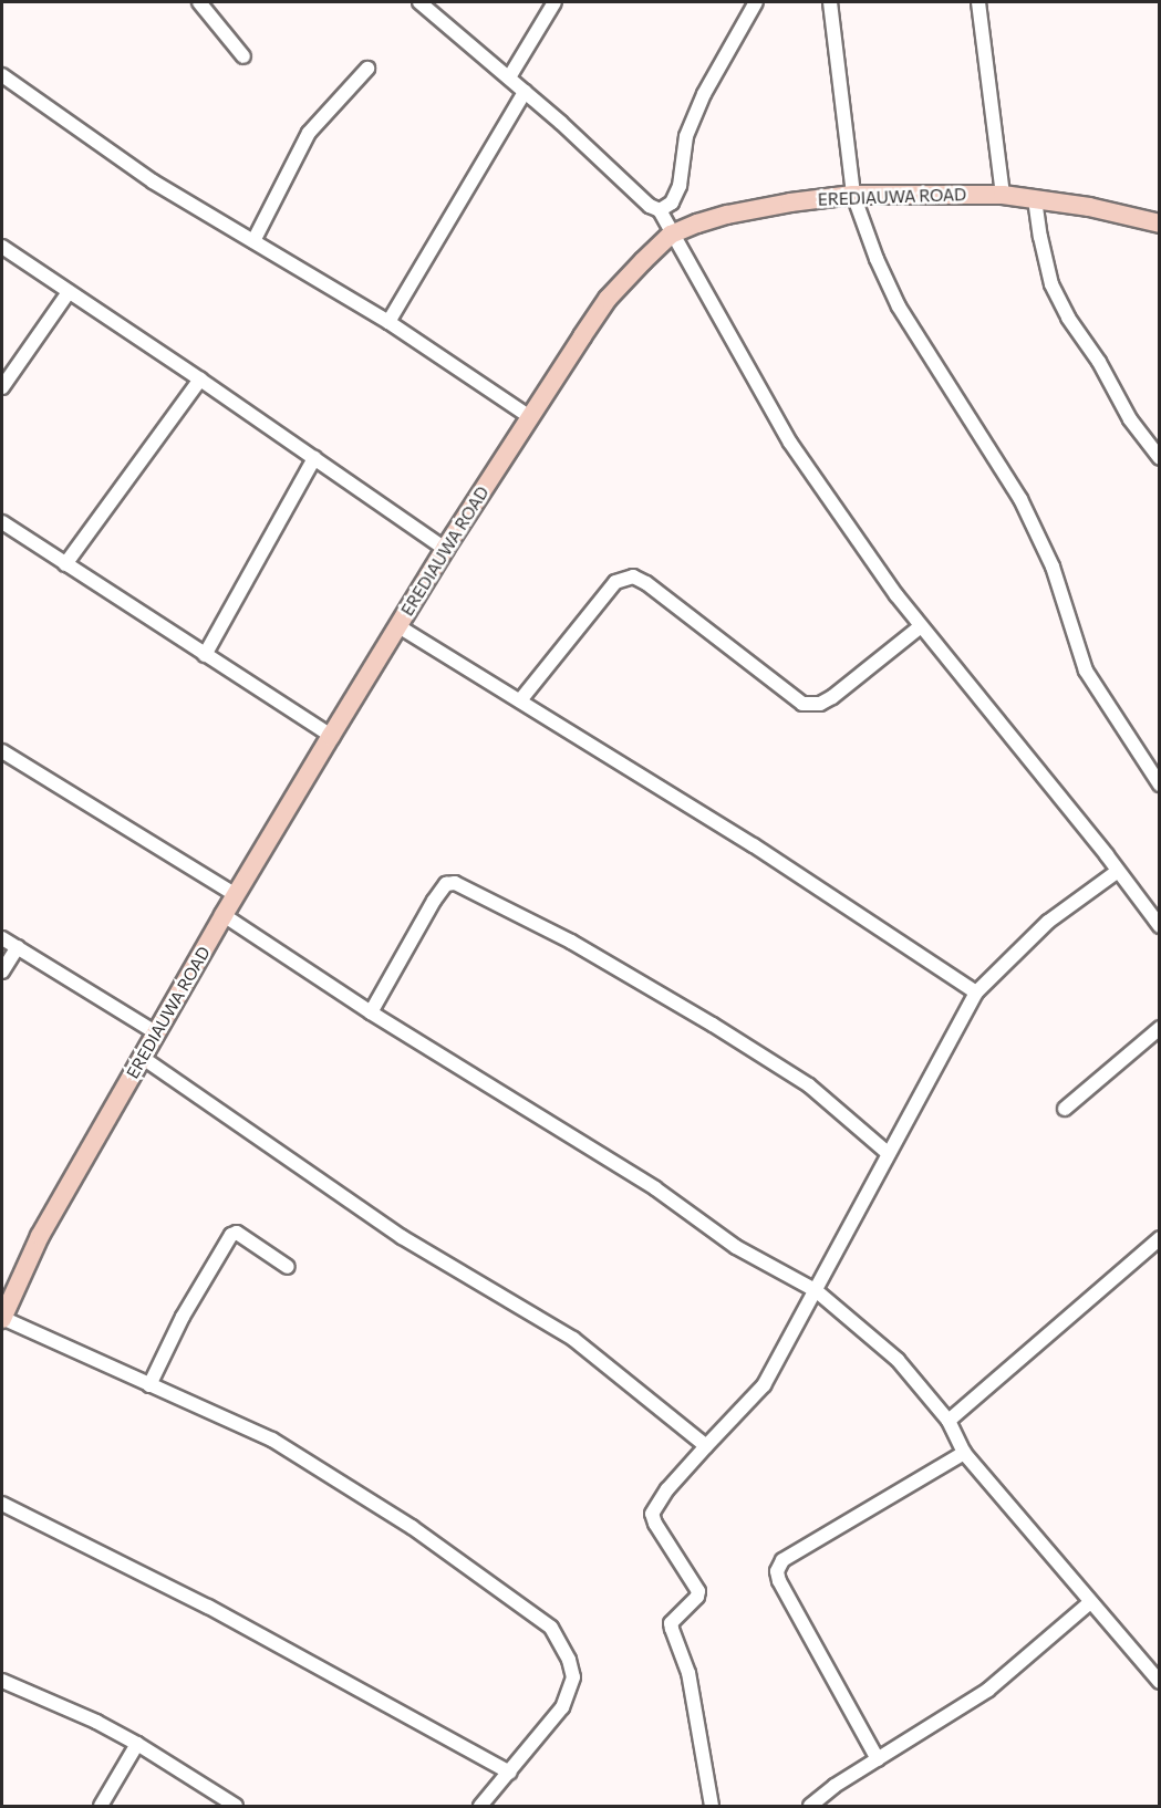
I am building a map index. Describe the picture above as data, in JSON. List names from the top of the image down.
{
  "streets": {
    "street": ["EREDIAUWA ROAD"]
  }
}
